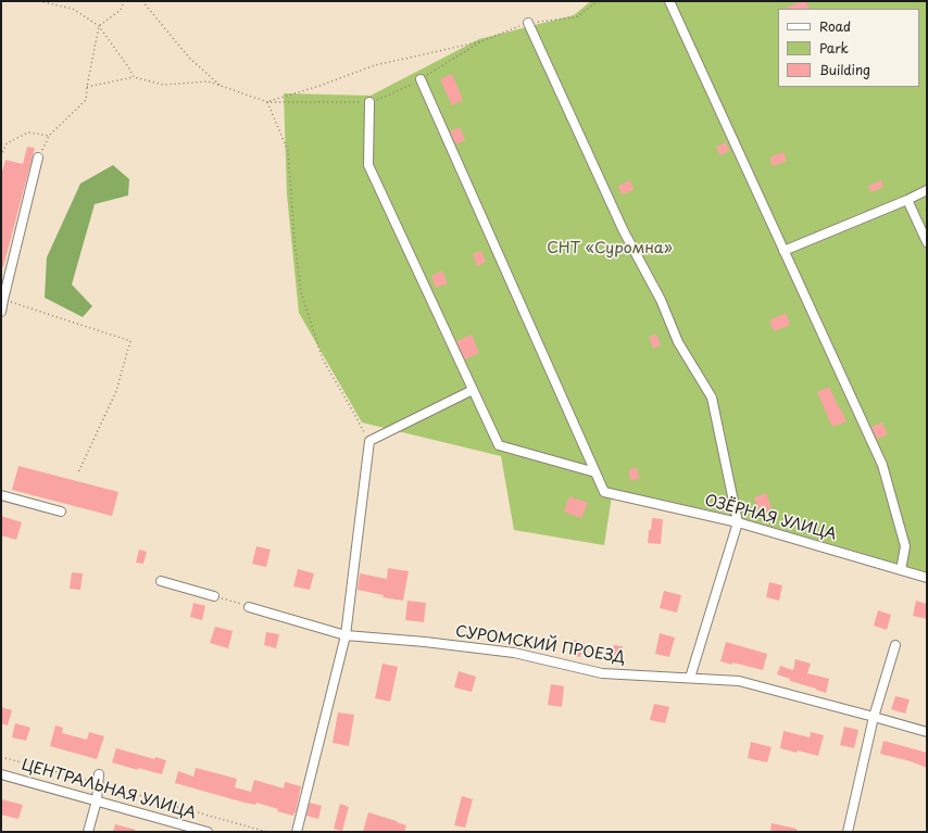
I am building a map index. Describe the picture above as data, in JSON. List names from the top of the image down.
{
  "streets": {
    "street": ["ОЗЁРНАЯ УЛИЦА", "СУРОМСКИЙ ПРОЕЗД", "ЦЕНТРАЛЬНАЯ УЛИЦА"]
  },
  "parks": ["СНТ «Суромна»"],
  "legend": ["Road", "Park", "Building"]
}
